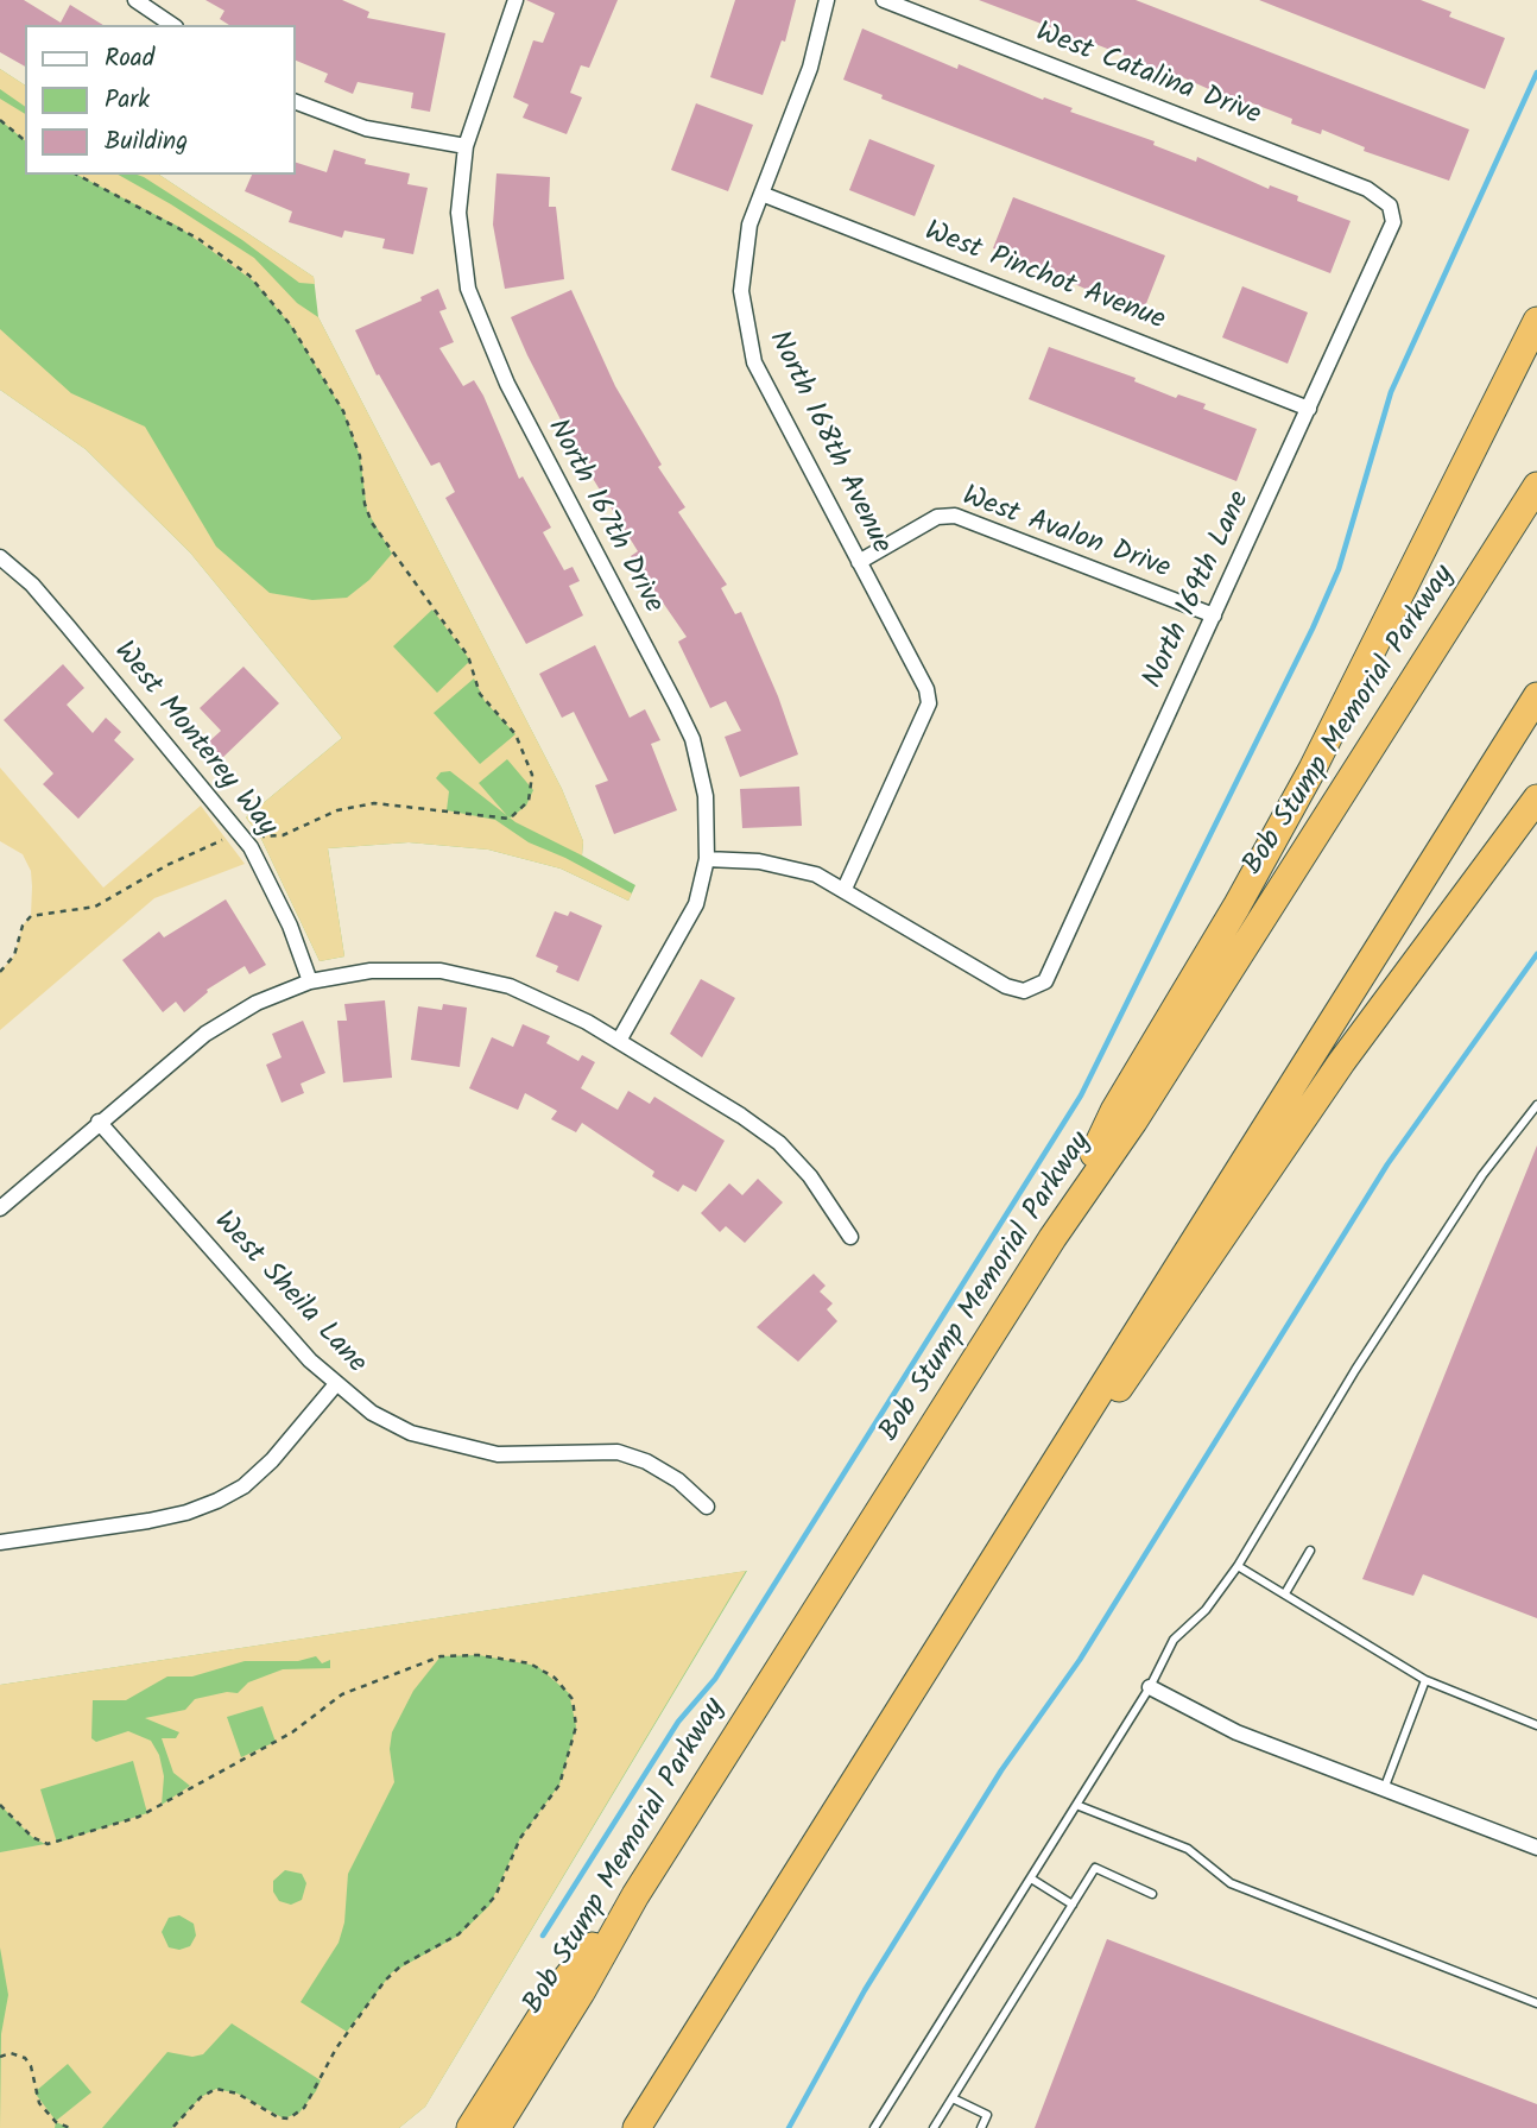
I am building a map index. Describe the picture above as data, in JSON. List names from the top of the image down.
{
  "streets": {
    "highway": ["Bob Stump Memorial Parkway"],
    "street": [
      "West Catalina Drive",
      "West Pinchot Avenue",
      "North 168th Avenue",
      "North 167th Drive",
      "West Avalon Drive",
      "North 169th Lane",
      "West Monterey Way",
      "West Sheila Lane"
    ]
  },
  "crossings": [
    ["West Catalina Drive", "North 169th Lane"],
    ["West Pinchot Avenue", "North 168th Avenue"],
    ["West Pinchot Avenue", "North 169th Lane"],
    ["North 168th Avenue", "West Avalon Drive"],
    ["North 168th Avenue", "North 169th Lane"],
    ["West Avalon Drive", "North 169th Lane"]
  ],
  "legend": ["Road", "Park", "Building"]
}
